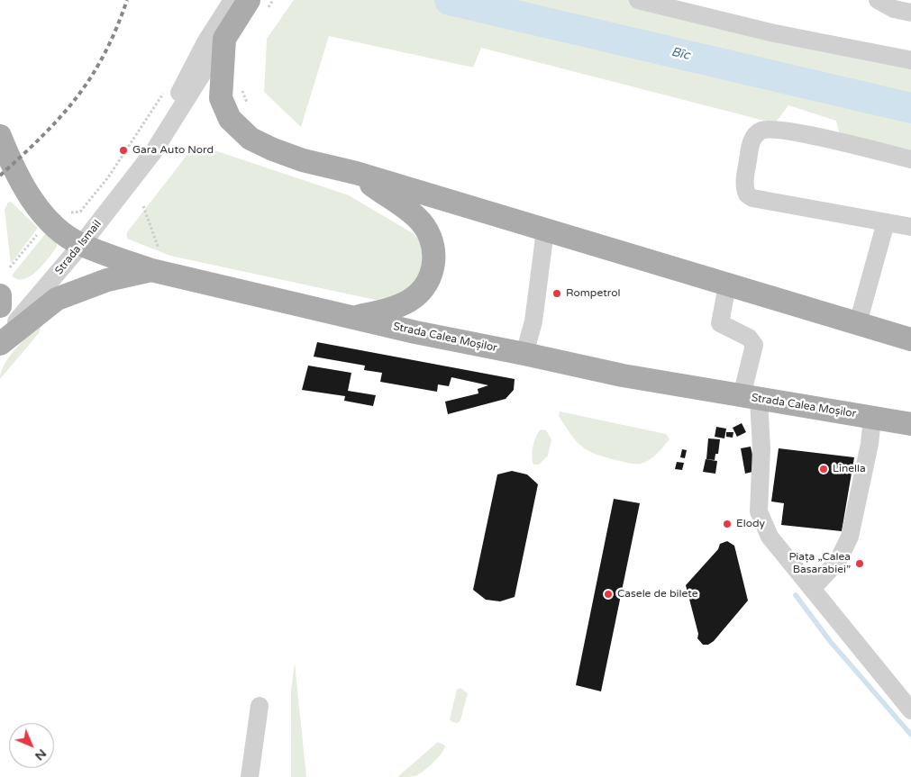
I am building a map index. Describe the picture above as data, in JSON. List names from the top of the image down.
{
  "streets": {
    "main road": ["Strada Ismail", "Strada Calea Moșilor"]
  },
  "crossings": [
    ["Strada Ismail", "Strada Calea Moșilor"]
  ],
  "water": ["Bîc"],
  "places": [
    "Gara Auto Nord",
    "Rompetrol",
    "Linella",
    "Elody",
    "Piața „Calea Basarabiei”",
    "Casele de bilete"
  ],
  "north": "bottom right"
}
